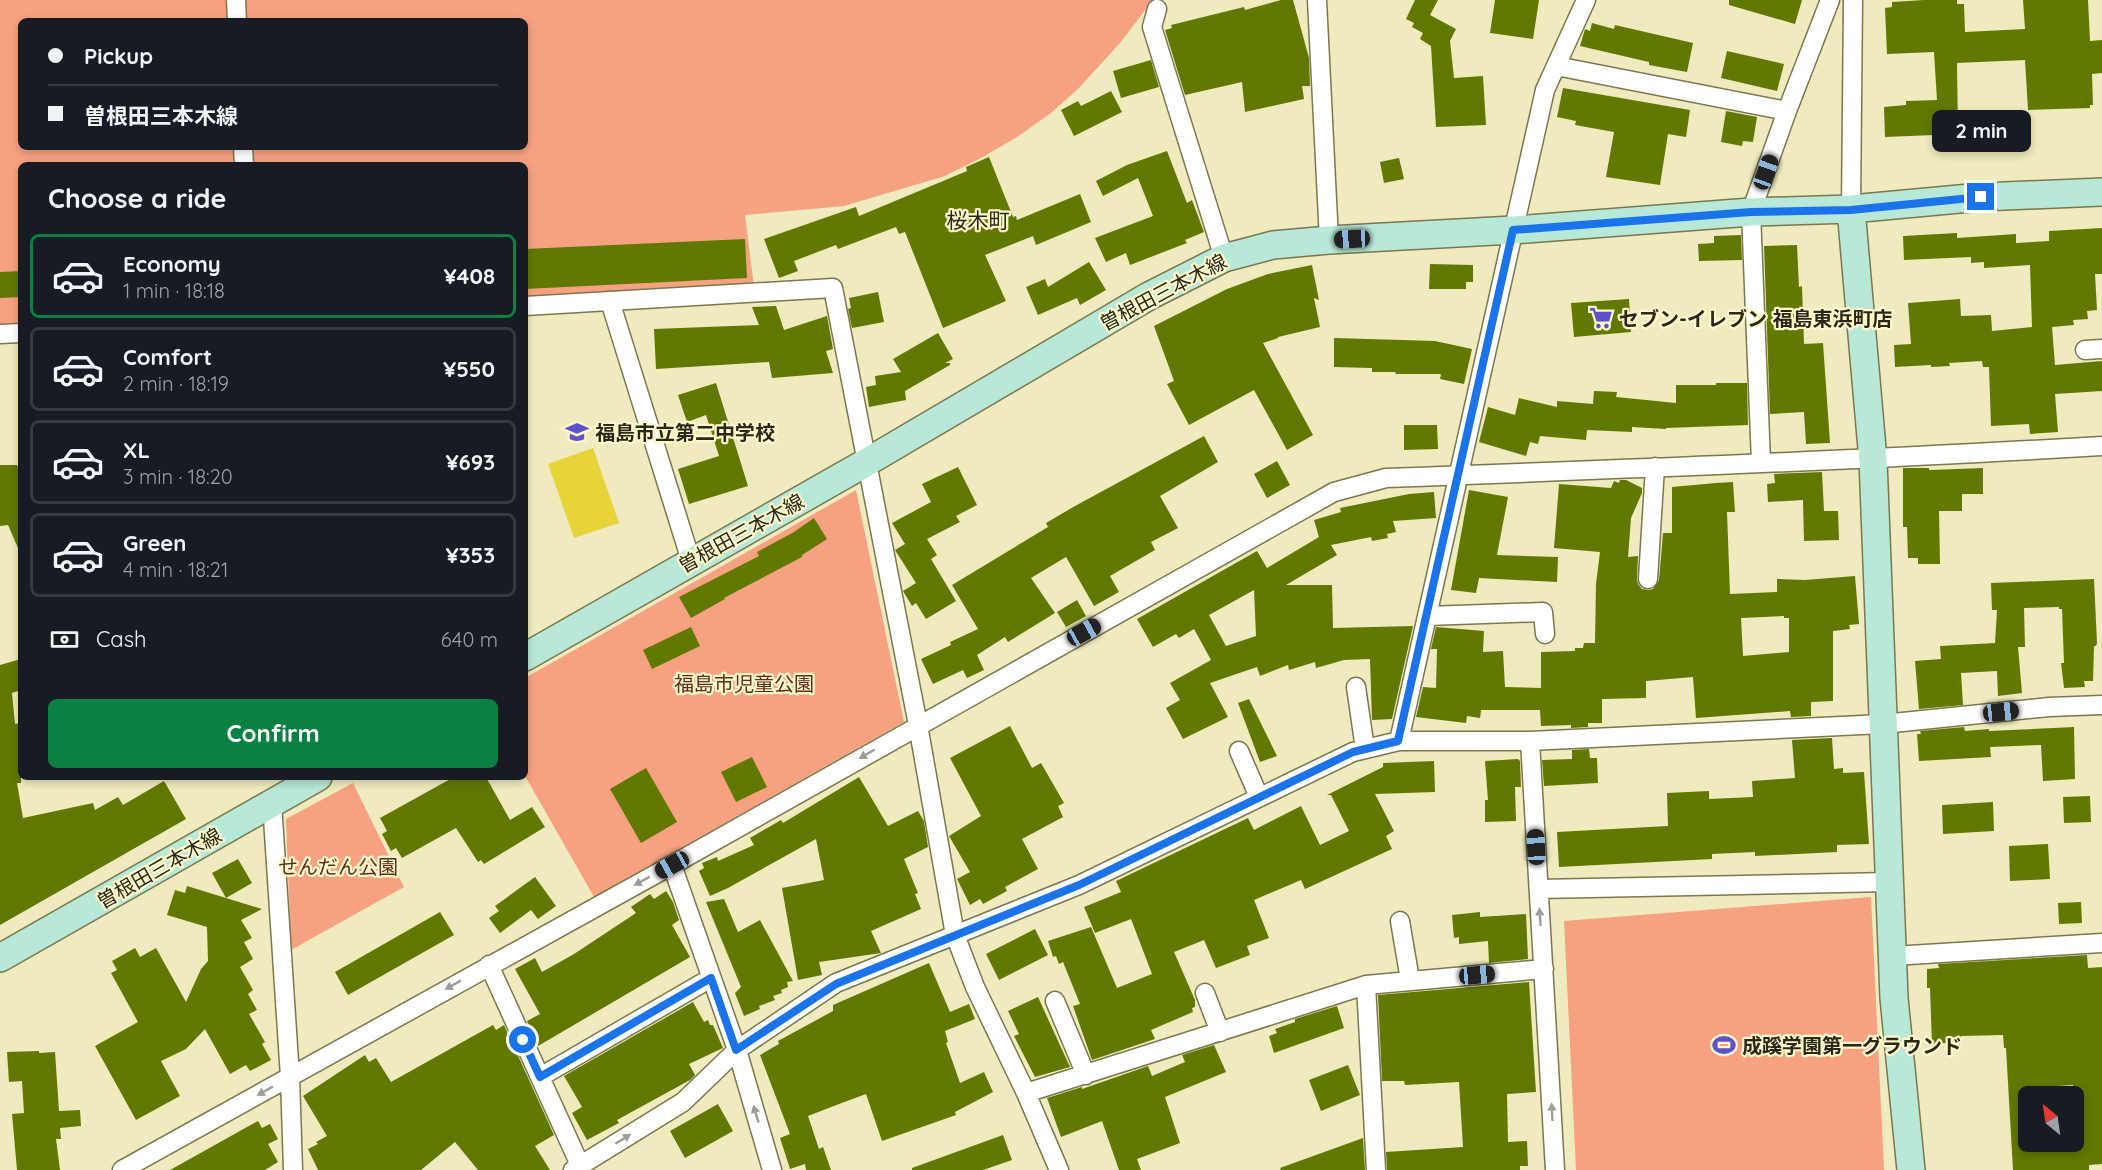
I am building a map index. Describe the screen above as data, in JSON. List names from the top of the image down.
{
  "streets": {
    "street": ["曽根田三本木線"]
  },
  "districts": ["桜木町"],
  "parks": ["福島市児童公園", "せんだん公園"],
  "places": {
    "supermarket": ["セブン-イレブン 福島東浜町店"],
    "school or university": ["福島市立第二中学校"],
    "sports": ["成蹊学園第一グラウンド"]
  },
  "north": "top left",
  "page": {
    "banner": ["Pickup", "曽根田三本木線"],
    "bubble": "2 min",
    "heading": "Choose a ride",
    "list": [
      {
        "name": "Economy",
        "note": "1 min · 18:18",
        "value": "¥408"
      },
      {
        "name": "Comfort",
        "note": "2 min · 18:19",
        "value": "¥550"
      },
      {
        "name": "XL",
        "note": "3 min · 18:20",
        "value": "¥693"
      },
      {
        "name": "Green",
        "note": "4 min · 18:21",
        "value": "¥353"
      }
    ],
    "pay": ["Cash", "640 m"],
    "buttons": "Confirm"
  }
}
